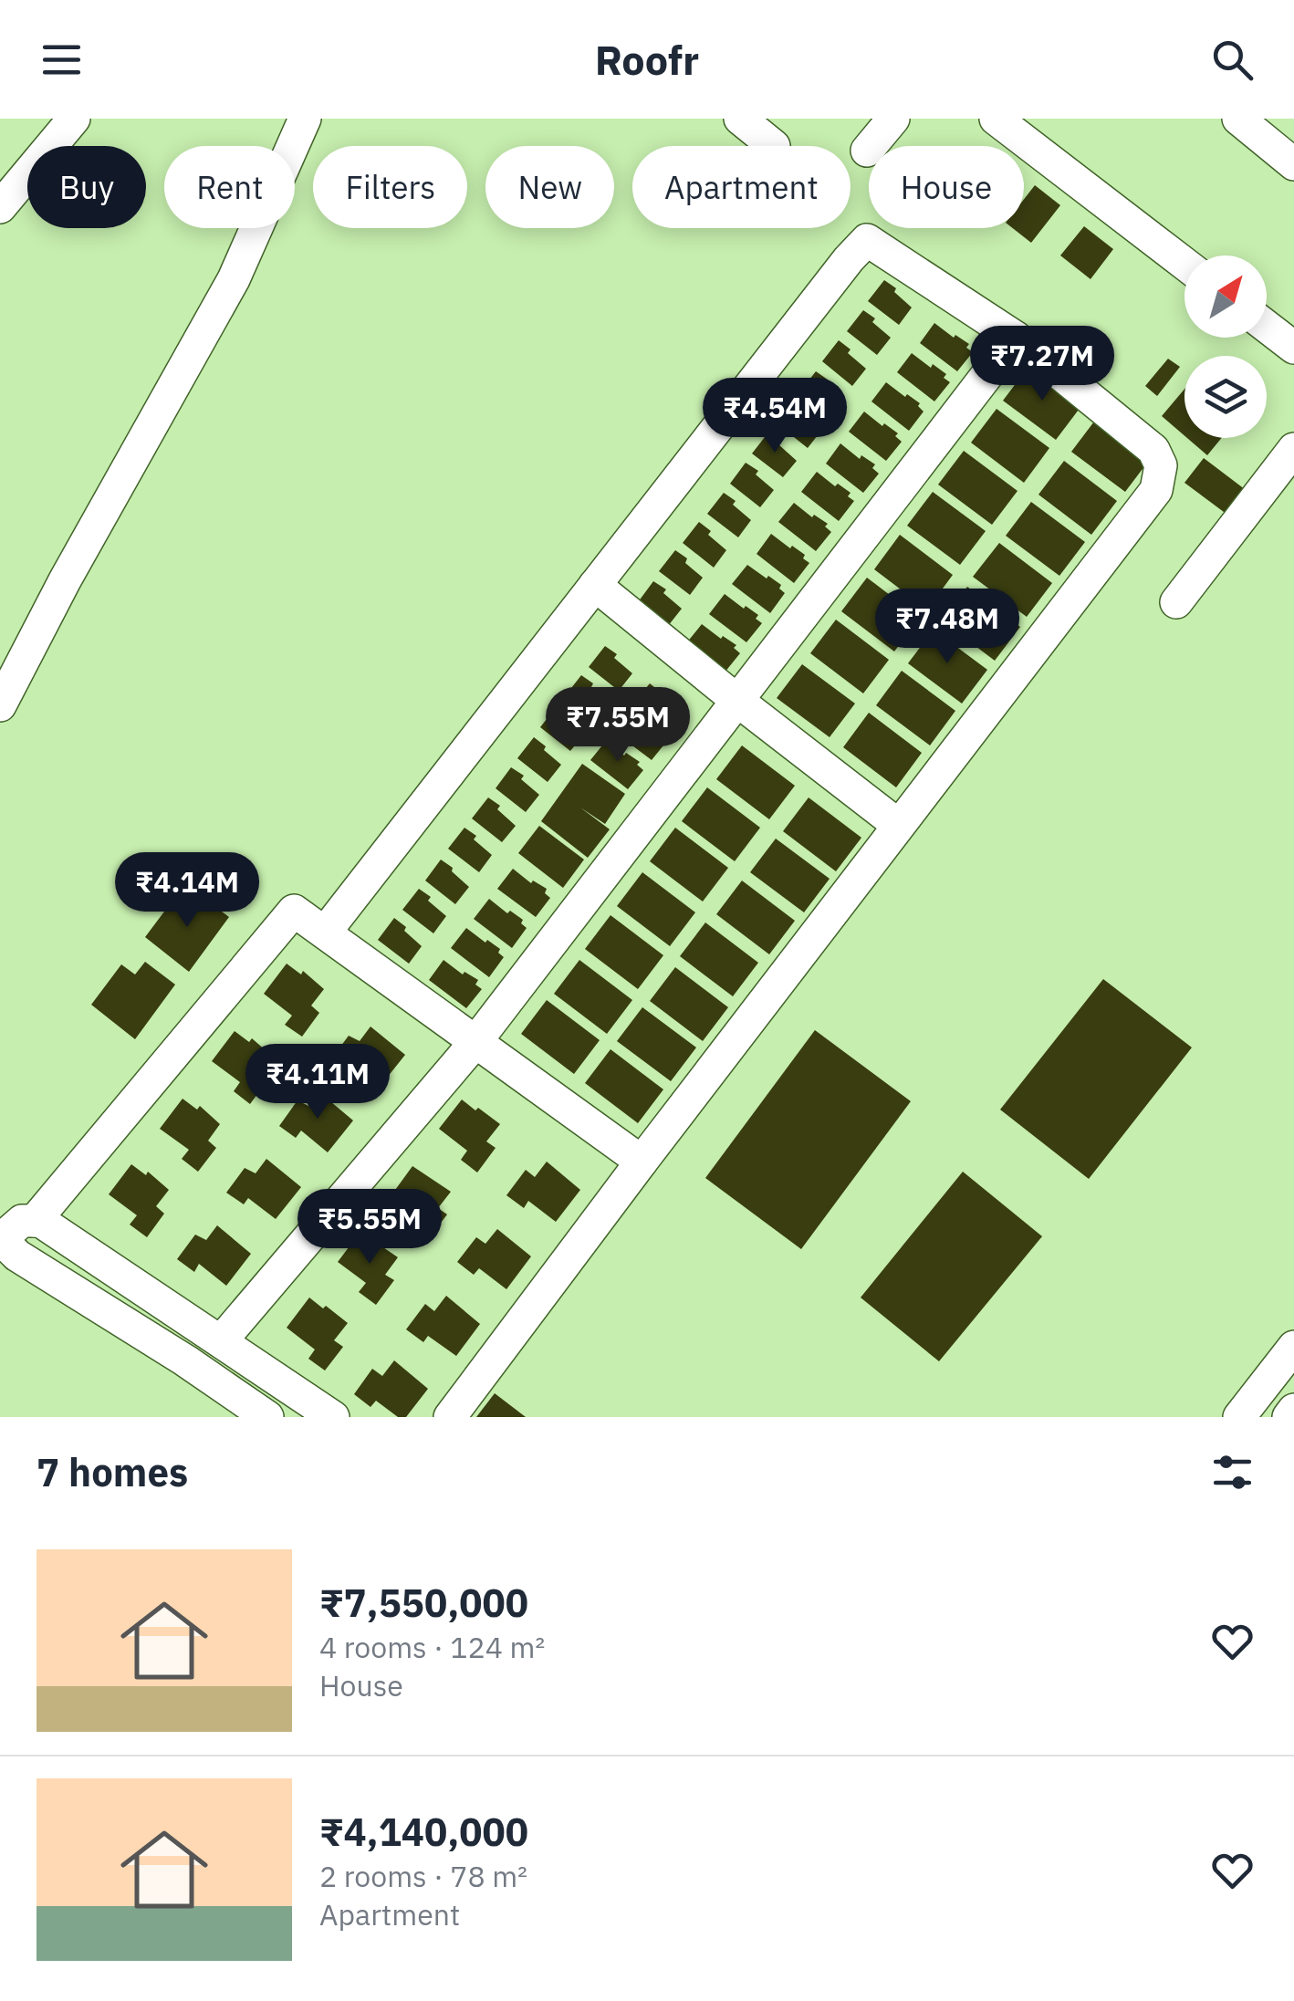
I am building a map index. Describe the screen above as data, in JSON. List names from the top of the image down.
{
  "north": "top right",
  "page": {
    "header": "Roofr",
    "chip": [
      "Buy",
      "Rent",
      "Filters",
      "New",
      "Apartment",
      "House"
    ],
    "price": [
      "₹7.27M",
      "₹4.54M",
      "₹7.48M",
      "₹7.55M",
      "₹4.14M",
      "₹4.11M",
      "₹5.55M"
    ],
    "heading": "7 homes",
    "list": [
      {
        "name": "₹7,550,000",
        "note": "4 rooms · 124 m² · House"
      },
      {
        "name": "₹4,140,000",
        "note": "2 rooms · 78 m² · Apartment"
      }
    ]
  }
}
